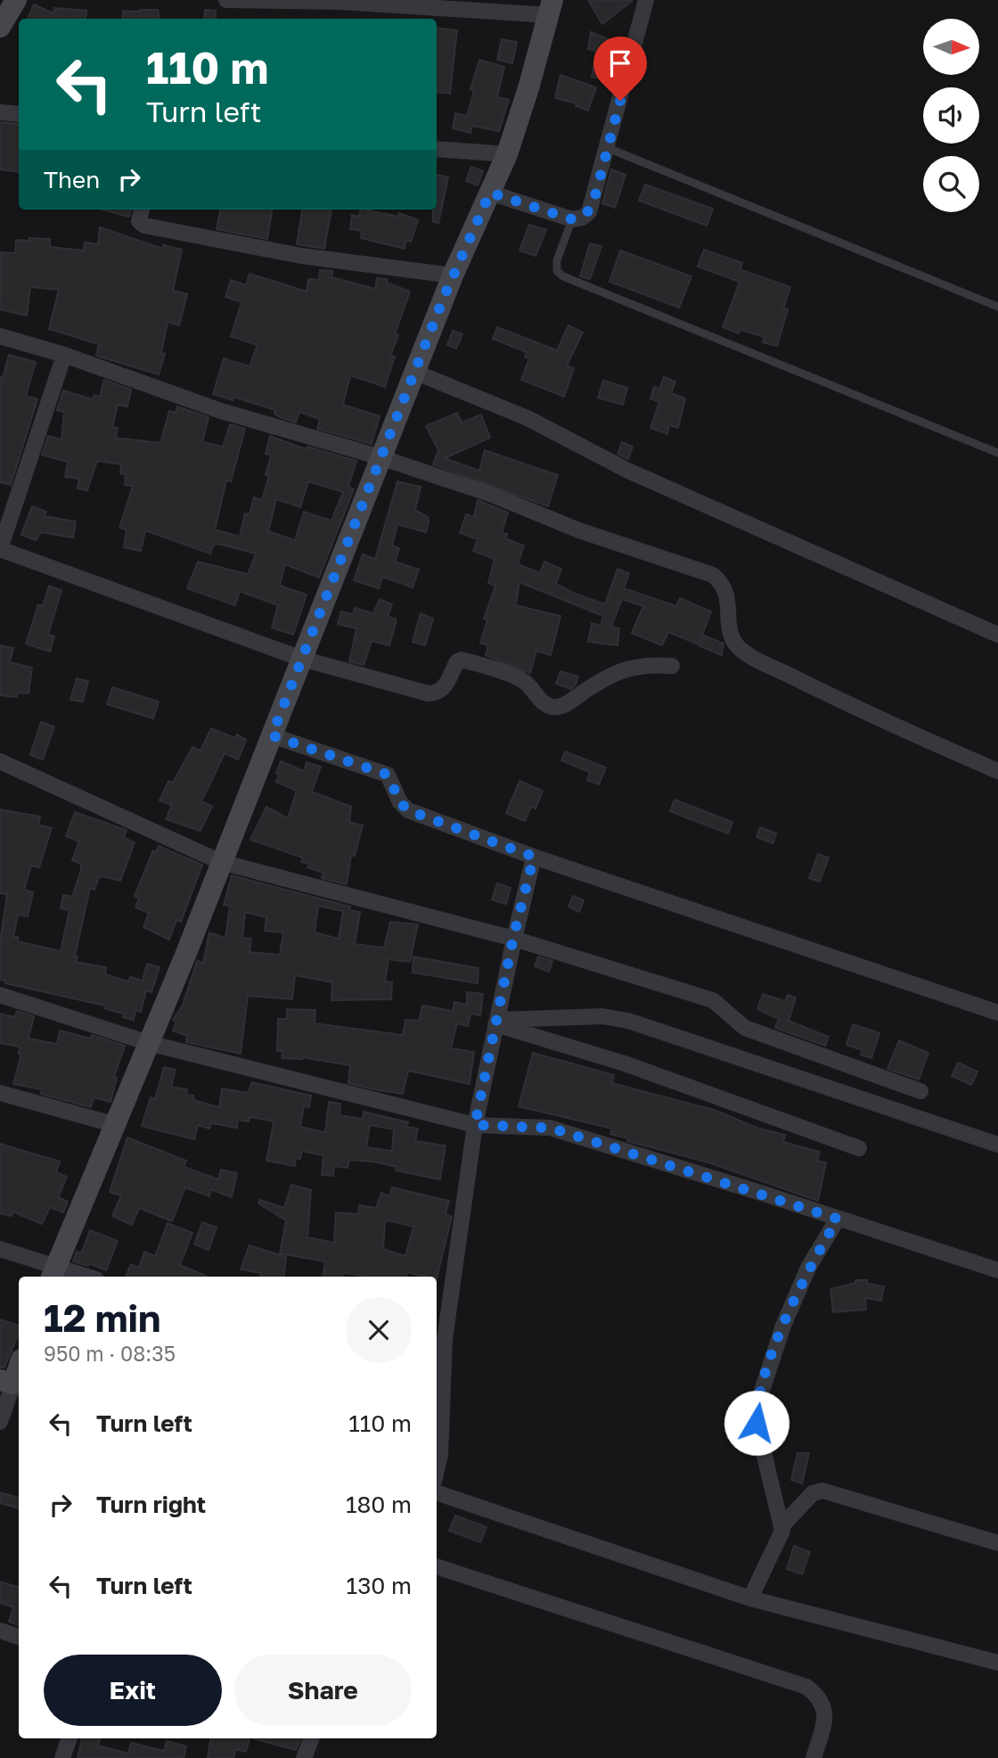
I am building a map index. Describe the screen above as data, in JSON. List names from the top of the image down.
{
  "north": "right",
  "page": {
    "turn": ["110 m", "Turn left"],
    "then": "Then",
    "heading": ["12 min", "950 m · 08:35"],
    "list": [
      {
        "name": "Turn left",
        "value": "110 m"
      },
      {
        "name": "Turn right",
        "value": "180 m"
      },
      {
        "name": "Turn left",
        "value": "130 m"
      }
    ],
    "buttons": ["Exit", "Share"]
  }
}
